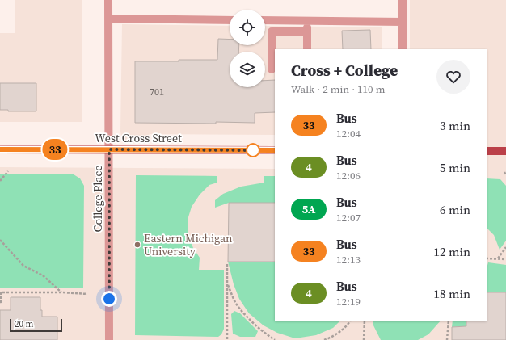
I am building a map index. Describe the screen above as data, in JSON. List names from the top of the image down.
{
  "streets": {
    "main road": ["West Cross Street"],
    "street": ["College Place"]
  },
  "crossings": [
    ["West Cross Street", "College Place"]
  ],
  "places": ["Eastern Michigan University"],
  "lines": ["bus line 33"],
  "house_numbers": ["701"],
  "scale_bar": "20 m",
  "page": {
    "on_map": "33",
    "heading": ["Cross + College", "Walk · 2 min · 110 m"],
    "list": [
      {
        "mark": "33",
        "name": "Bus",
        "note": "12:04",
        "value": "3 min"
      },
      {
        "mark": "4",
        "name": "Bus",
        "note": "12:06",
        "value": "5 min"
      },
      {
        "mark": "5A",
        "name": "Bus",
        "note": "12:07",
        "value": "6 min"
      },
      {
        "mark": "33",
        "name": "Bus",
        "note": "12:13",
        "value": "12 min"
      },
      {
        "mark": "4",
        "name": "Bus",
        "note": "12:19",
        "value": "18 min"
      }
    ],
    "scale": "20 m"
  }
}
